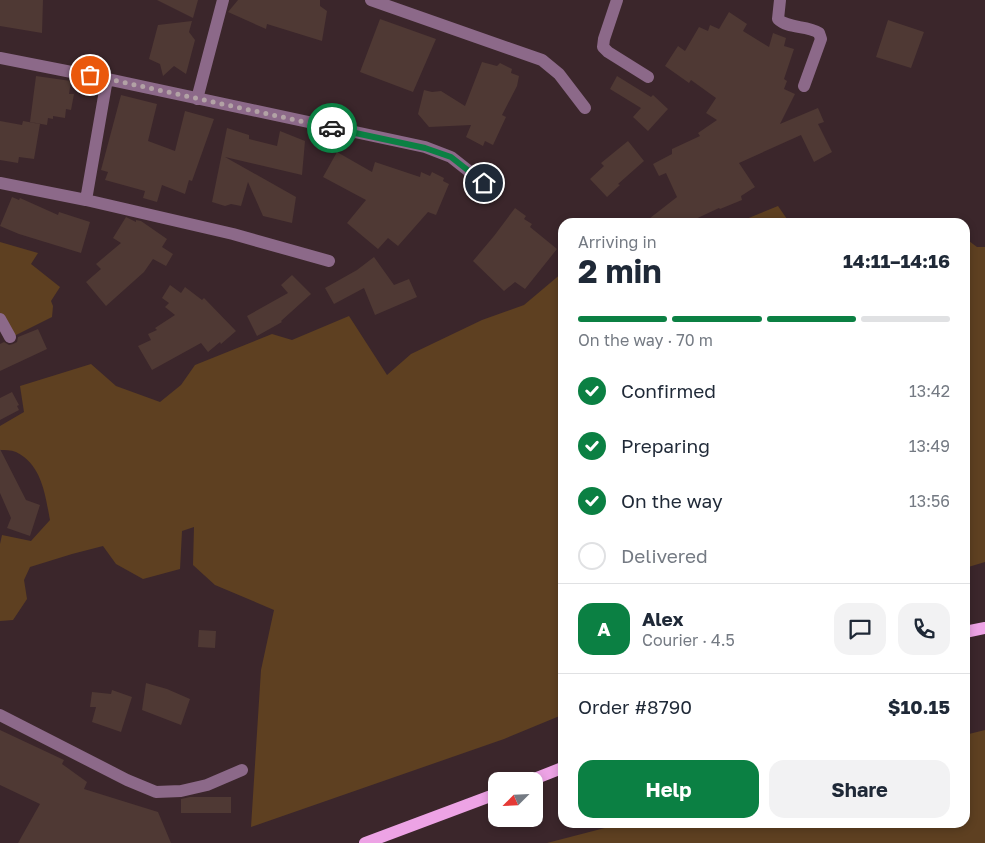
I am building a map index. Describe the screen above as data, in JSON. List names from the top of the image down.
{
  "north": "bottom left",
  "page": {
    "heading": ["2 min", "Arriving in", "14:11–14:16"],
    "panel": [
      "Alex",
      "Courier · 4.5",
      "Order #8790",
      "$10.15"
    ],
    "bar": "On the way · 70 m",
    "list": [
      ["Confirmed", "13:42"],
      ["Preparing", "13:49"],
      ["On the way", "13:56"],
      "Delivered"
    ],
    "round": "A",
    "buttons": ["Help", "Share"]
  }
}
